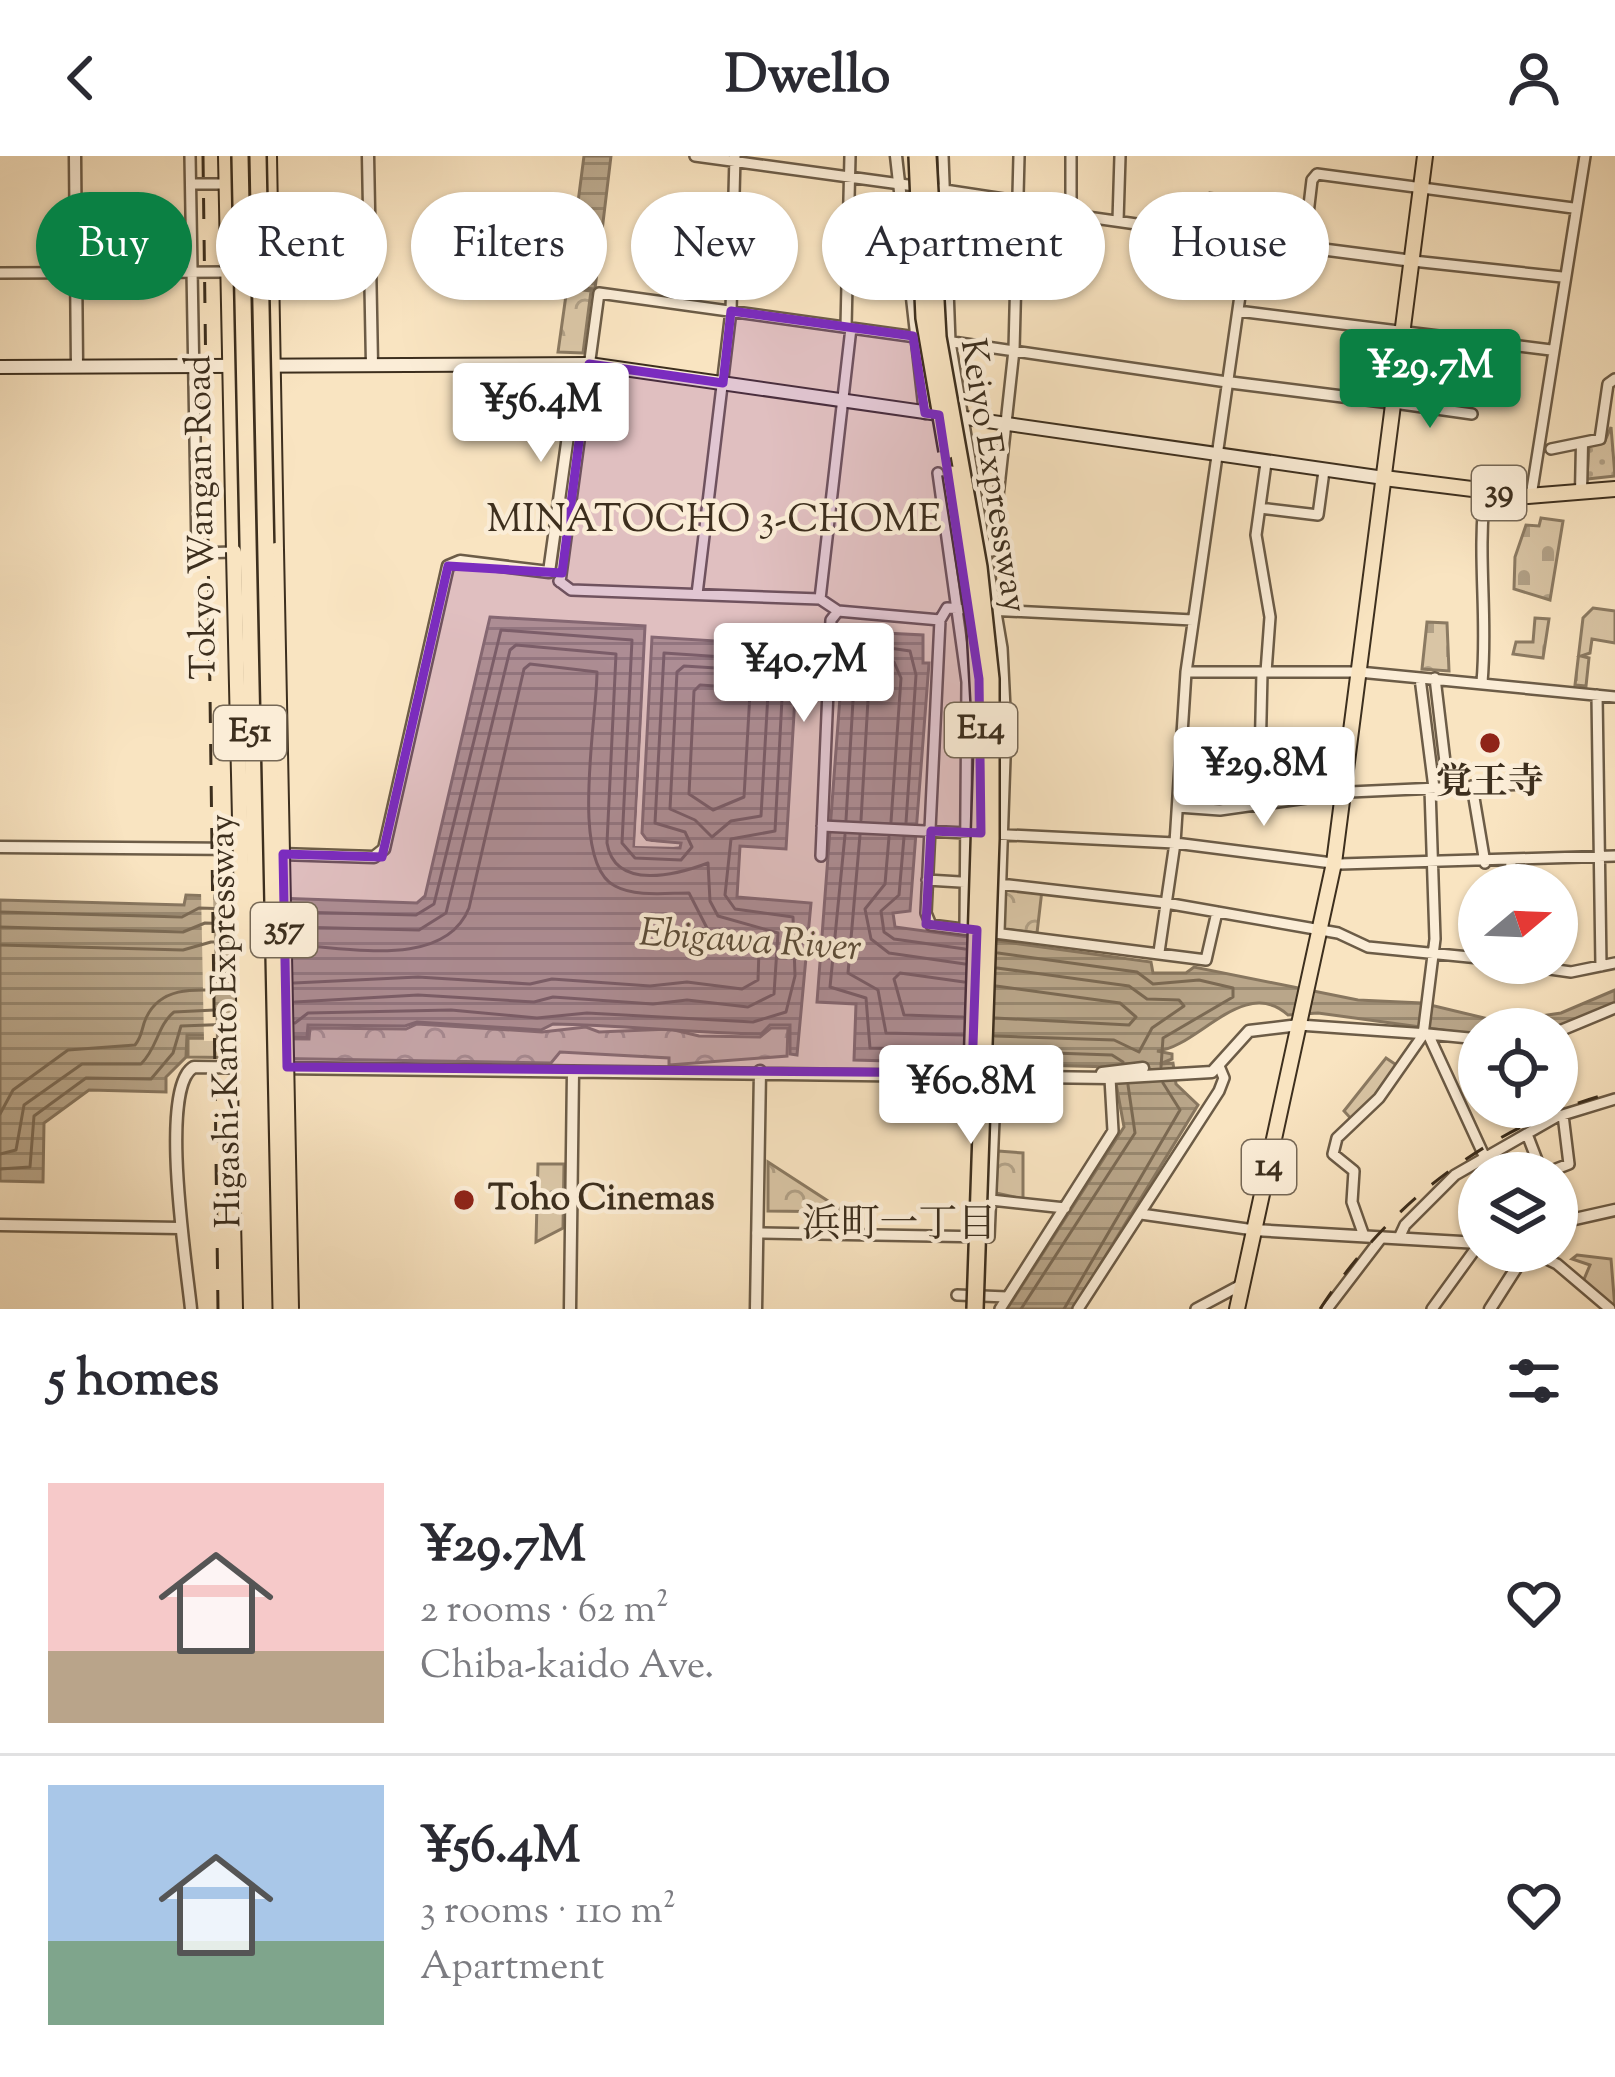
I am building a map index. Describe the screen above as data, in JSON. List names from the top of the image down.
{
  "streets": {
    "highway": [
      "Keiyo Expressway",
      "E14",
      "E51",
      "Higashi-Kanto Expressway"
    ],
    "main road": [
      "39",
      "Tokyo Wangan Road",
      "357",
      "14"
    ]
  },
  "crossings": [
    ["39", "14"]
  ],
  "districts": ["MINATOCHO 3-CHOME", "浜町一丁目"],
  "water": ["Ebigawa River"],
  "places": ["覚王寺", "Toho Cinemas"],
  "north": "right",
  "page": {
    "header": "Dwello",
    "chip": [
      "Buy",
      "Rent",
      "Filters",
      "New",
      "Apartment",
      "House"
    ],
    "price": [
      "¥29.7M",
      "¥56.4M",
      "¥40.7M",
      "¥29.8M",
      "¥60.8M"
    ],
    "heading": "5 homes",
    "list": [
      {
        "name": "¥29.7M",
        "note": "2 rooms · 62 m² · Chiba-kaido Ave."
      },
      {
        "name": "¥56.4M",
        "note": "3 rooms · 110 m² · Apartment"
      }
    ]
  }
}
